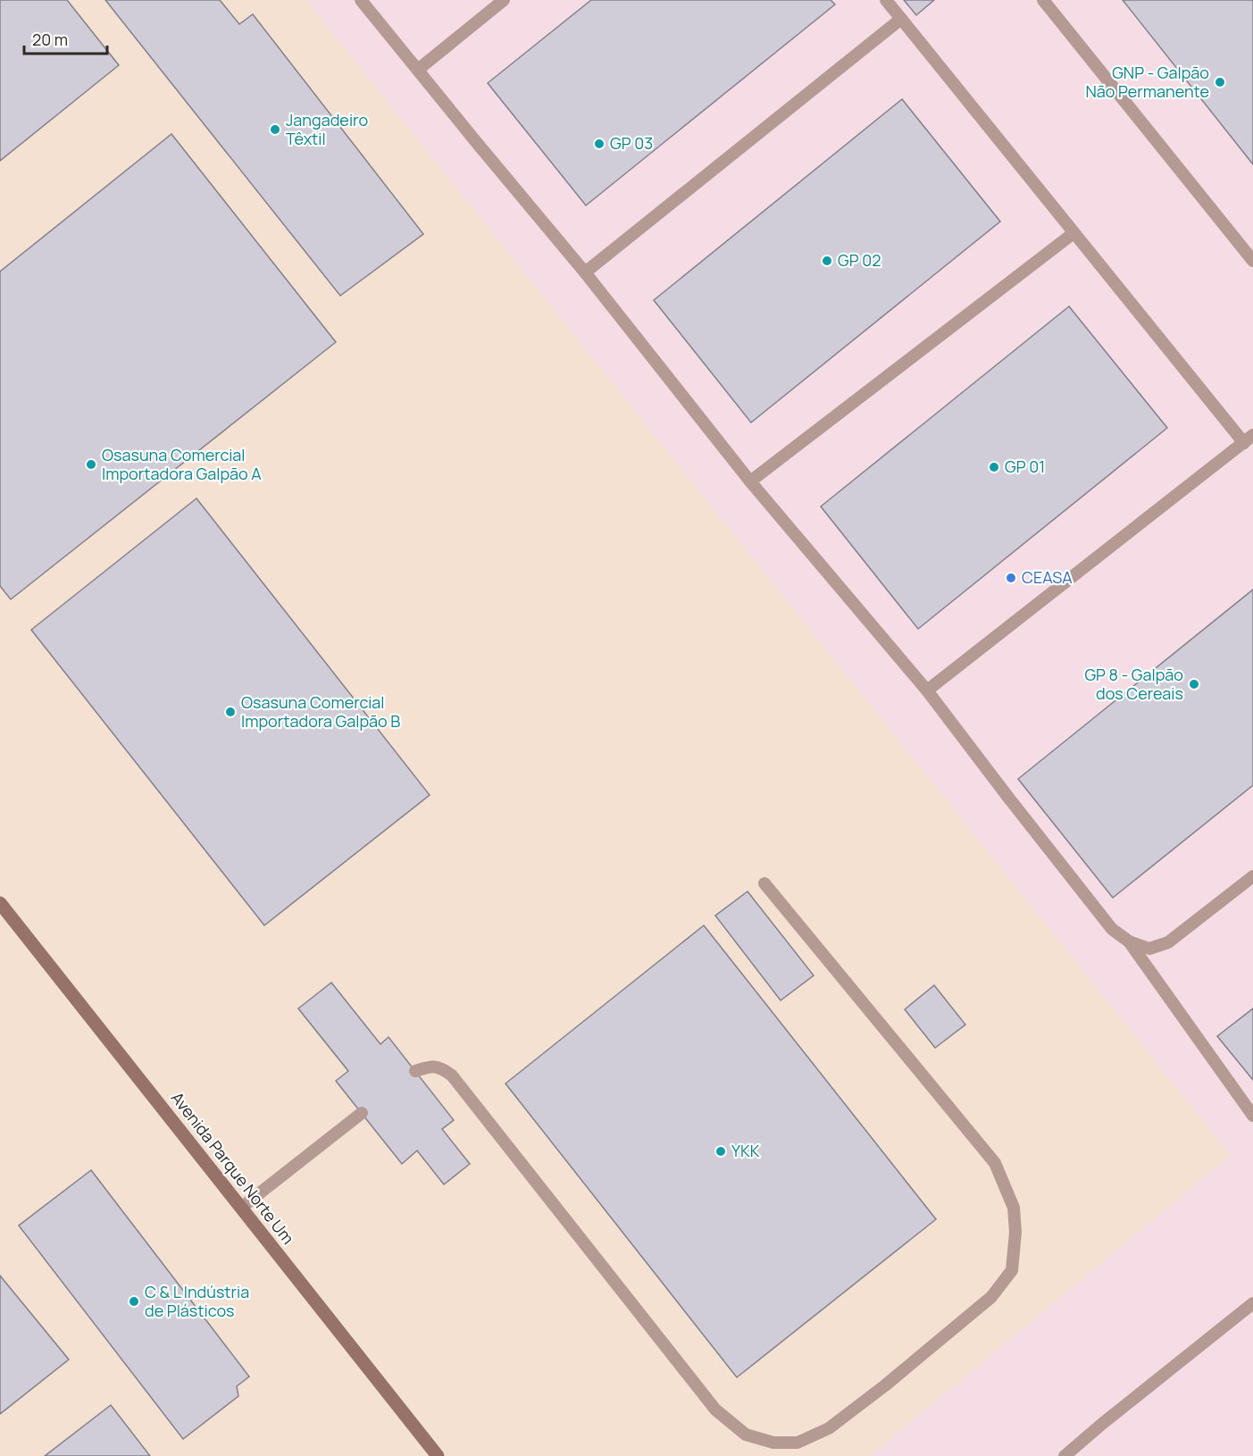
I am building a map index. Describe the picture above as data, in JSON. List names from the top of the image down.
{
  "streets": {
    "street": ["Avenida Parque Norte Um"]
  },
  "places": [
    "GNP - Galpão Não Permanente",
    "Jangadeiro Têxtil",
    "GP 03",
    "GP 02",
    "Osasuna Comercial Importadora Galpão A",
    "GP 01",
    "CEASA",
    "GP 8 - Galpão dos Cereais",
    "Osasuna Comercial Importadora Galpão B",
    "YKK",
    "C & L Indústria de Plásticos"
  ],
  "scale_bar": "20 m"
}
